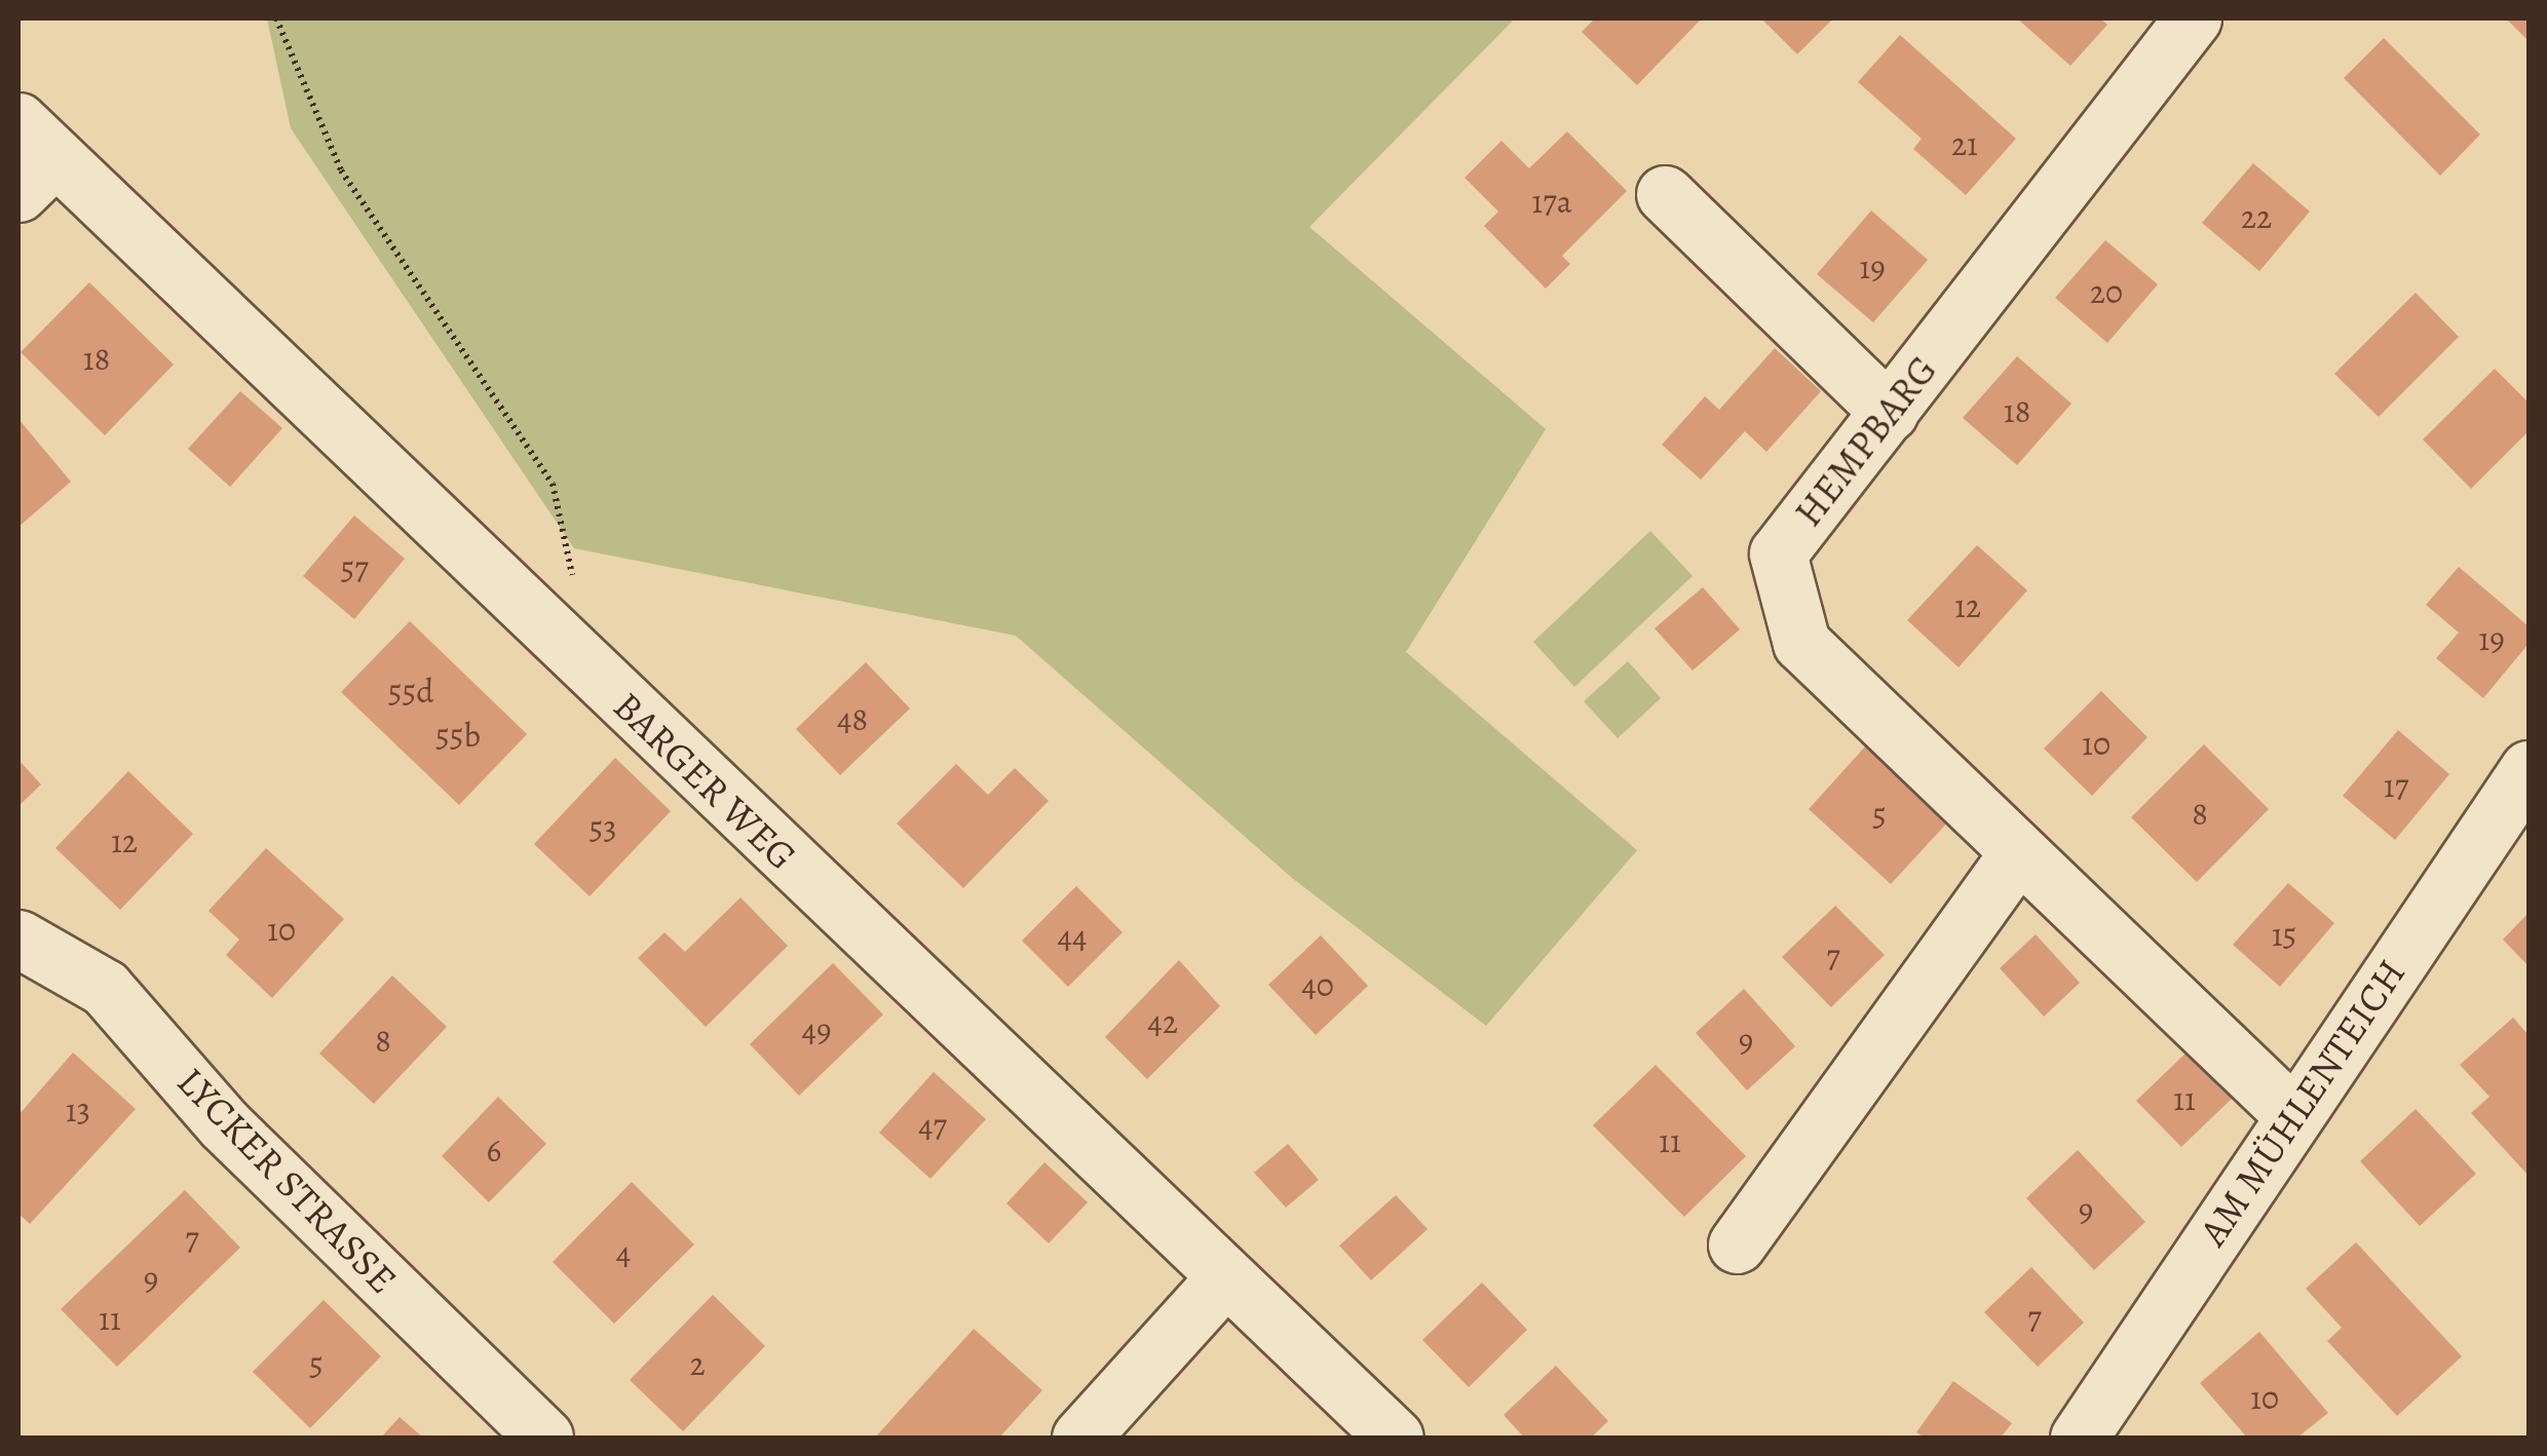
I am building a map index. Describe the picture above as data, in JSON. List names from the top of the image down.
{
  "streets": {
    "street": [
      "HEMPBARG",
      "BARGER WEG",
      "AM MÜHLENTEICH",
      "LYCKER STRASSE"
    ]
  },
  "crossings": [
    ["HEMPBARG", "AM MÜHLENTEICH"]
  ],
  "house_numbers": [
    "21",
    "17a",
    "22",
    "19",
    "20",
    "18",
    "18",
    "57",
    "12",
    "19",
    "55d",
    "48",
    "55b",
    "10",
    "17",
    "8",
    "5",
    "53",
    "12",
    "10",
    "15",
    "44",
    "7",
    "40",
    "42",
    "49",
    "8",
    "9",
    "11",
    "13",
    "47",
    "11",
    "6",
    "9",
    "7",
    "4",
    "9",
    "7",
    "11",
    "5",
    "2",
    "10"
  ]
}
